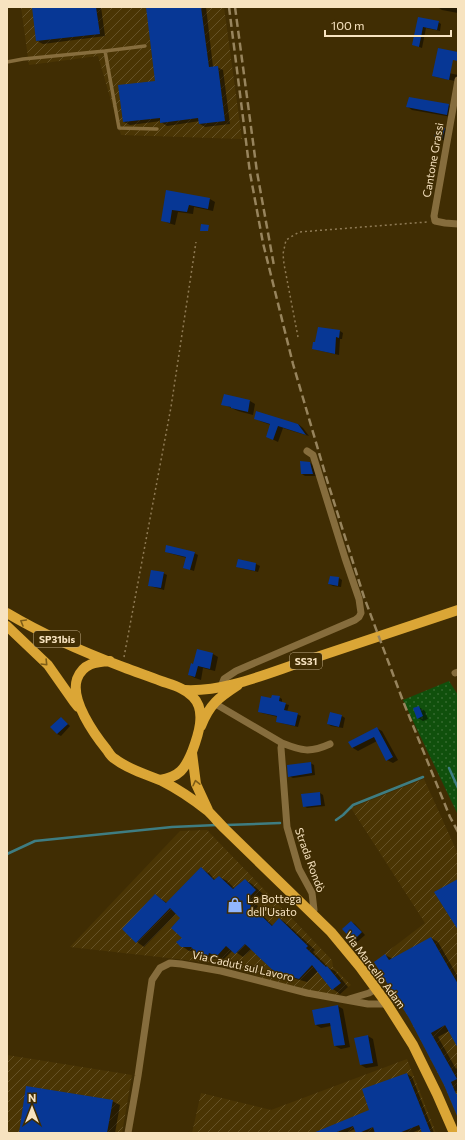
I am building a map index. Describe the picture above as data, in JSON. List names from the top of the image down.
{
  "streets": {
    "main road": ["SP31bis", "SS31", "Via Marcello Adam"],
    "street": ["Cantone Grassi", "Strada Rondò", "Via Caduti sul Lavoro"]
  },
  "crossings": [
    ["SP31bis", "SS31"],
    ["SP31bis", "Via Marcello Adam"],
    ["SS31", "Via Marcello Adam"],
    ["Strada Rondò", "Via Marcello Adam"],
    ["Via Caduti sul Lavoro", "Via Marcello Adam"]
  ],
  "places": {
    "shop": ["La Bottega dell'Usato"]
  },
  "scale_bar": "100 m",
  "north": "top"
}
